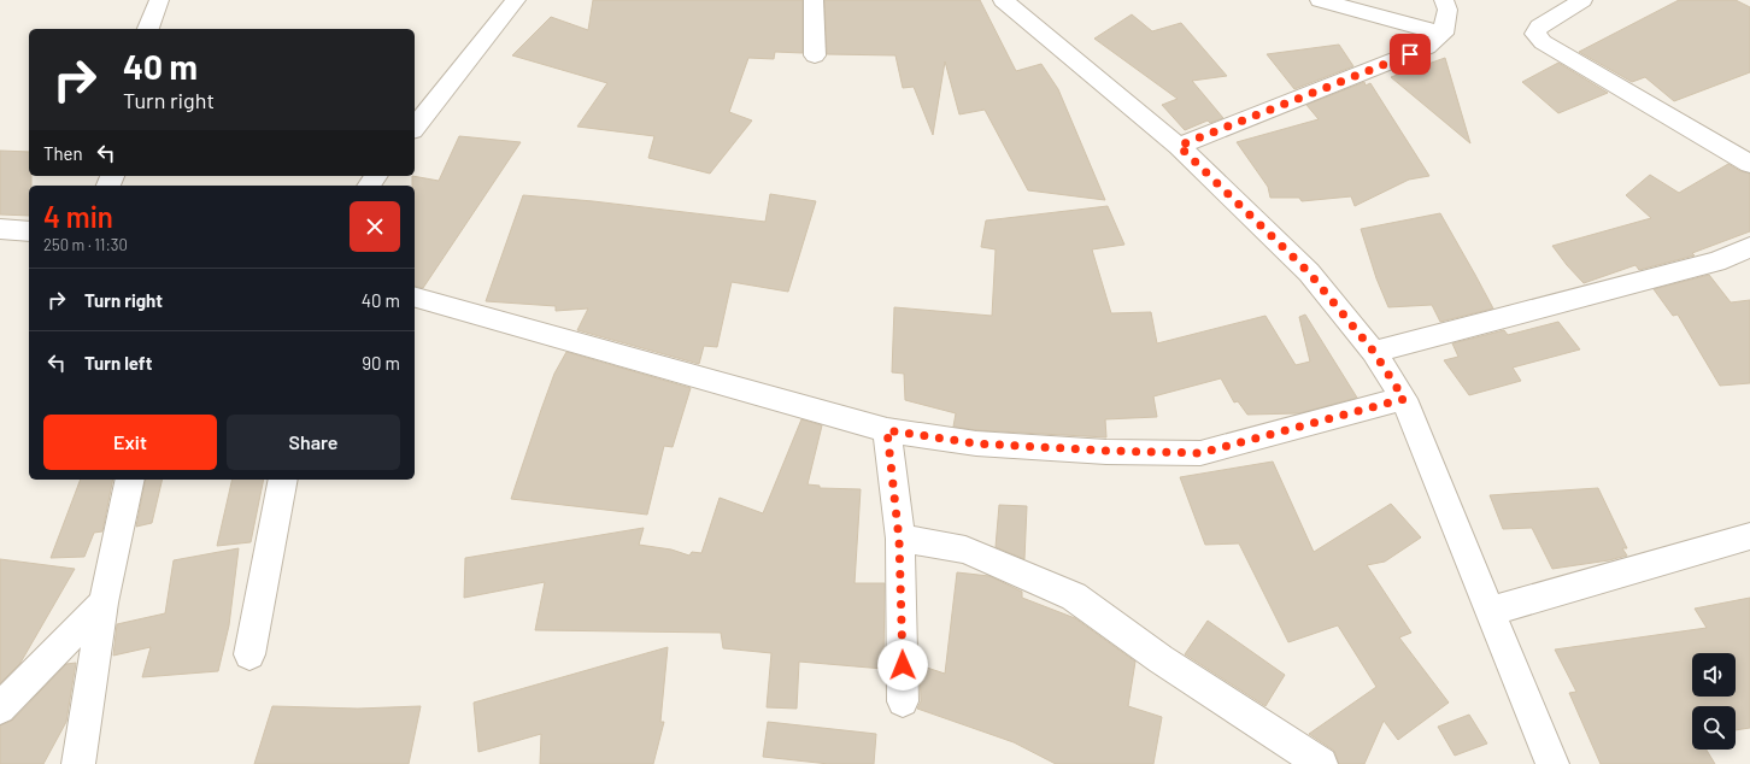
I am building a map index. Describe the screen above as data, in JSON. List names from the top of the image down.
{
  "page": {
    "turn": ["40 m", "Turn right"],
    "then": "Then",
    "heading": ["4 min", "250 m · 11:30"],
    "list": [
      {
        "name": "Turn right",
        "value": "40 m"
      },
      {
        "name": "Turn left",
        "value": "90 m"
      }
    ],
    "buttons": ["Exit", "Share"]
  }
}
